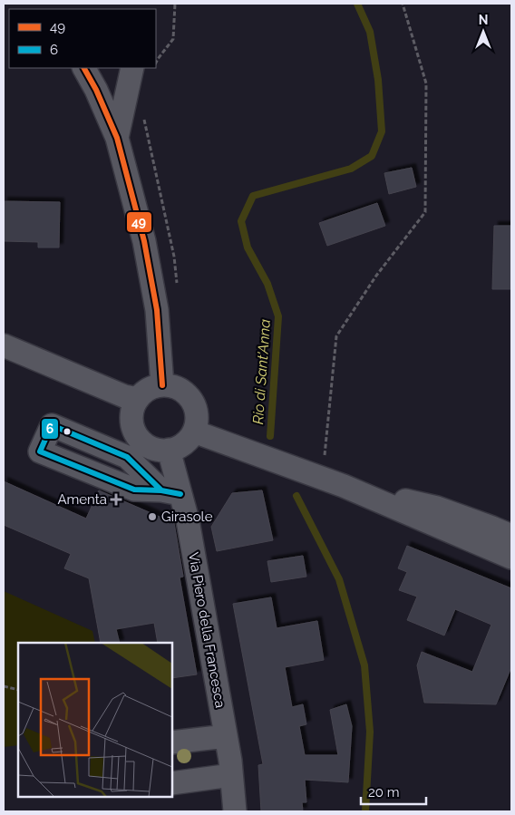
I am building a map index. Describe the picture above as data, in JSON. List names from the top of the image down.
{
  "streets": {
    "street": ["Via Piero della Francesca"]
  },
  "water": ["Rio di Sant'Anna"],
  "places": {
    "health": ["Amenta"],
    "other": ["Girasole"]
  },
  "lines": ["transit line 49", "transit line 6"],
  "legend": ["49", "6"],
  "scale_bar": "20 m",
  "north": "top"
}
